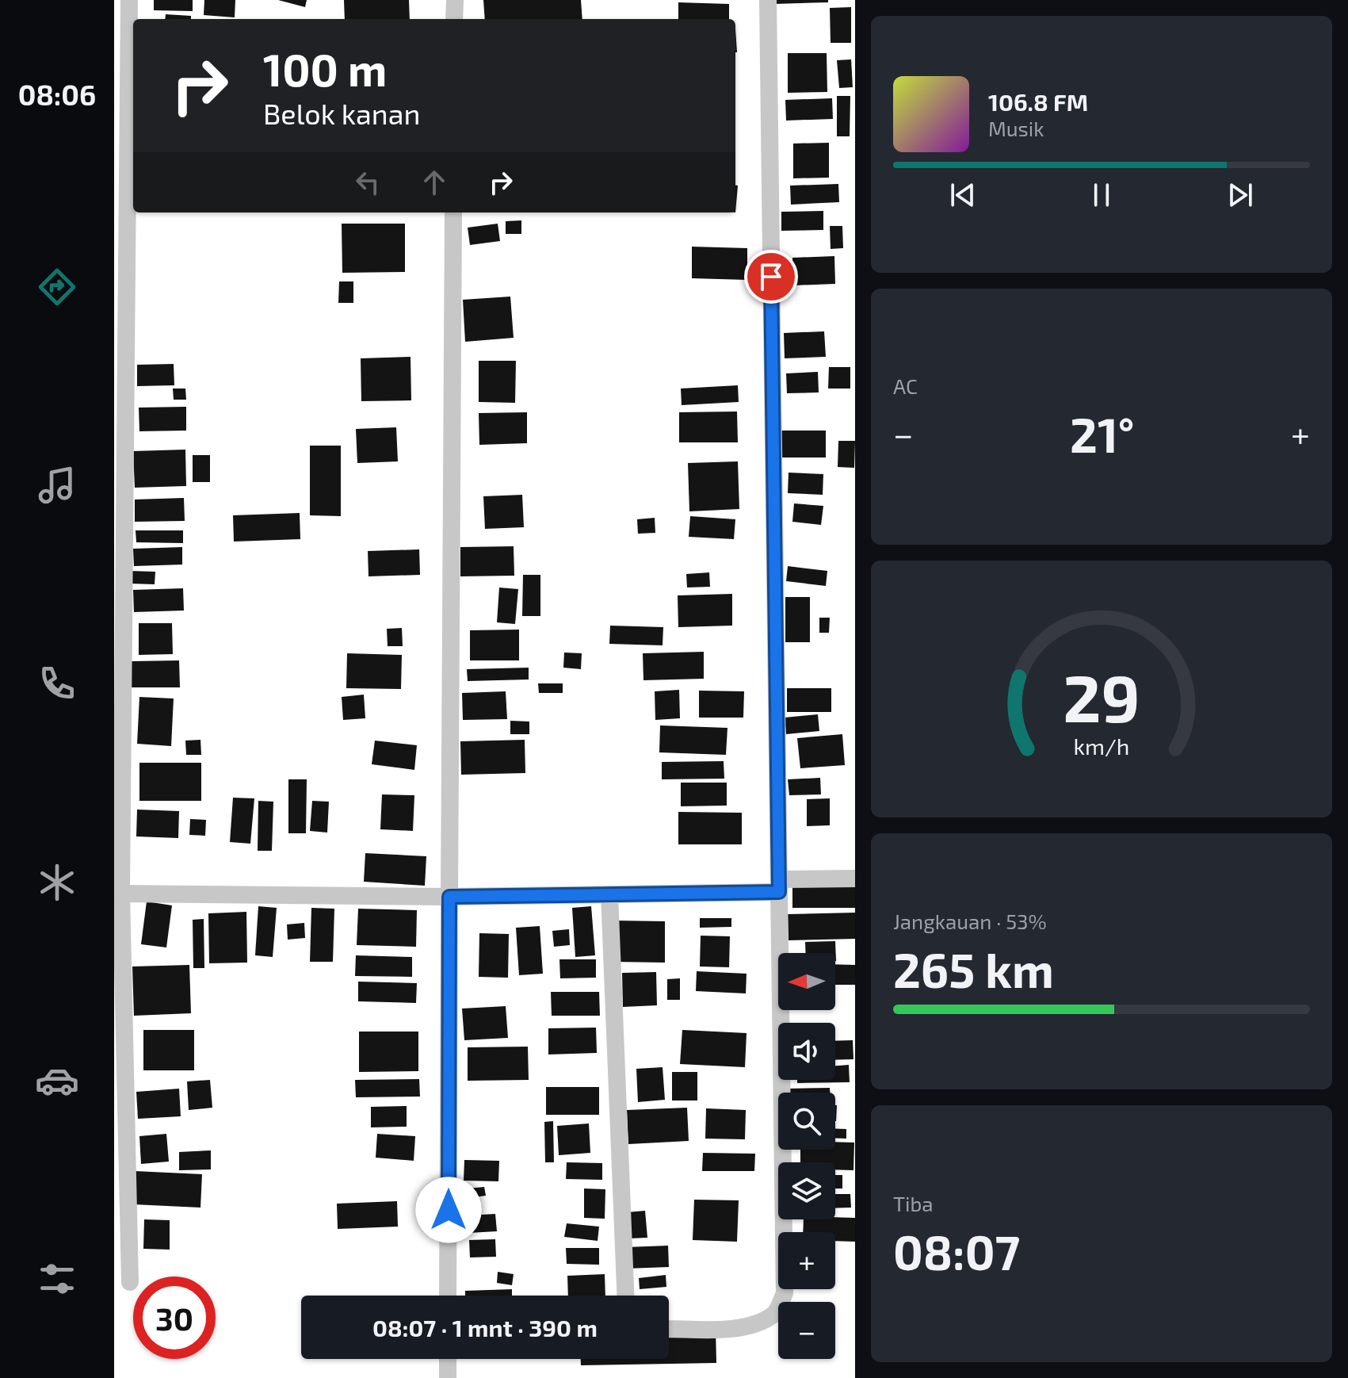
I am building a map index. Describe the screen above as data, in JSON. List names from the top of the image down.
{
  "north": "left",
  "page": {
    "tabs": "08:06",
    "turn": ["100 m", "Belok kanan"],
    "song": ["106.8 FM", "Musik"],
    "tile": [
      "AC",
      ["Jangkauan · 53%", "265 km"],
      ["Tiba", "08:07"]
    ],
    "heat": ["−", "21°", "+"],
    "map_buttons": ["+", "−"],
    "limit": "30",
    "trip": "08:07 · 1 mnt · 390 m",
    "gauge": ["29", "km/h"]
  }
}
